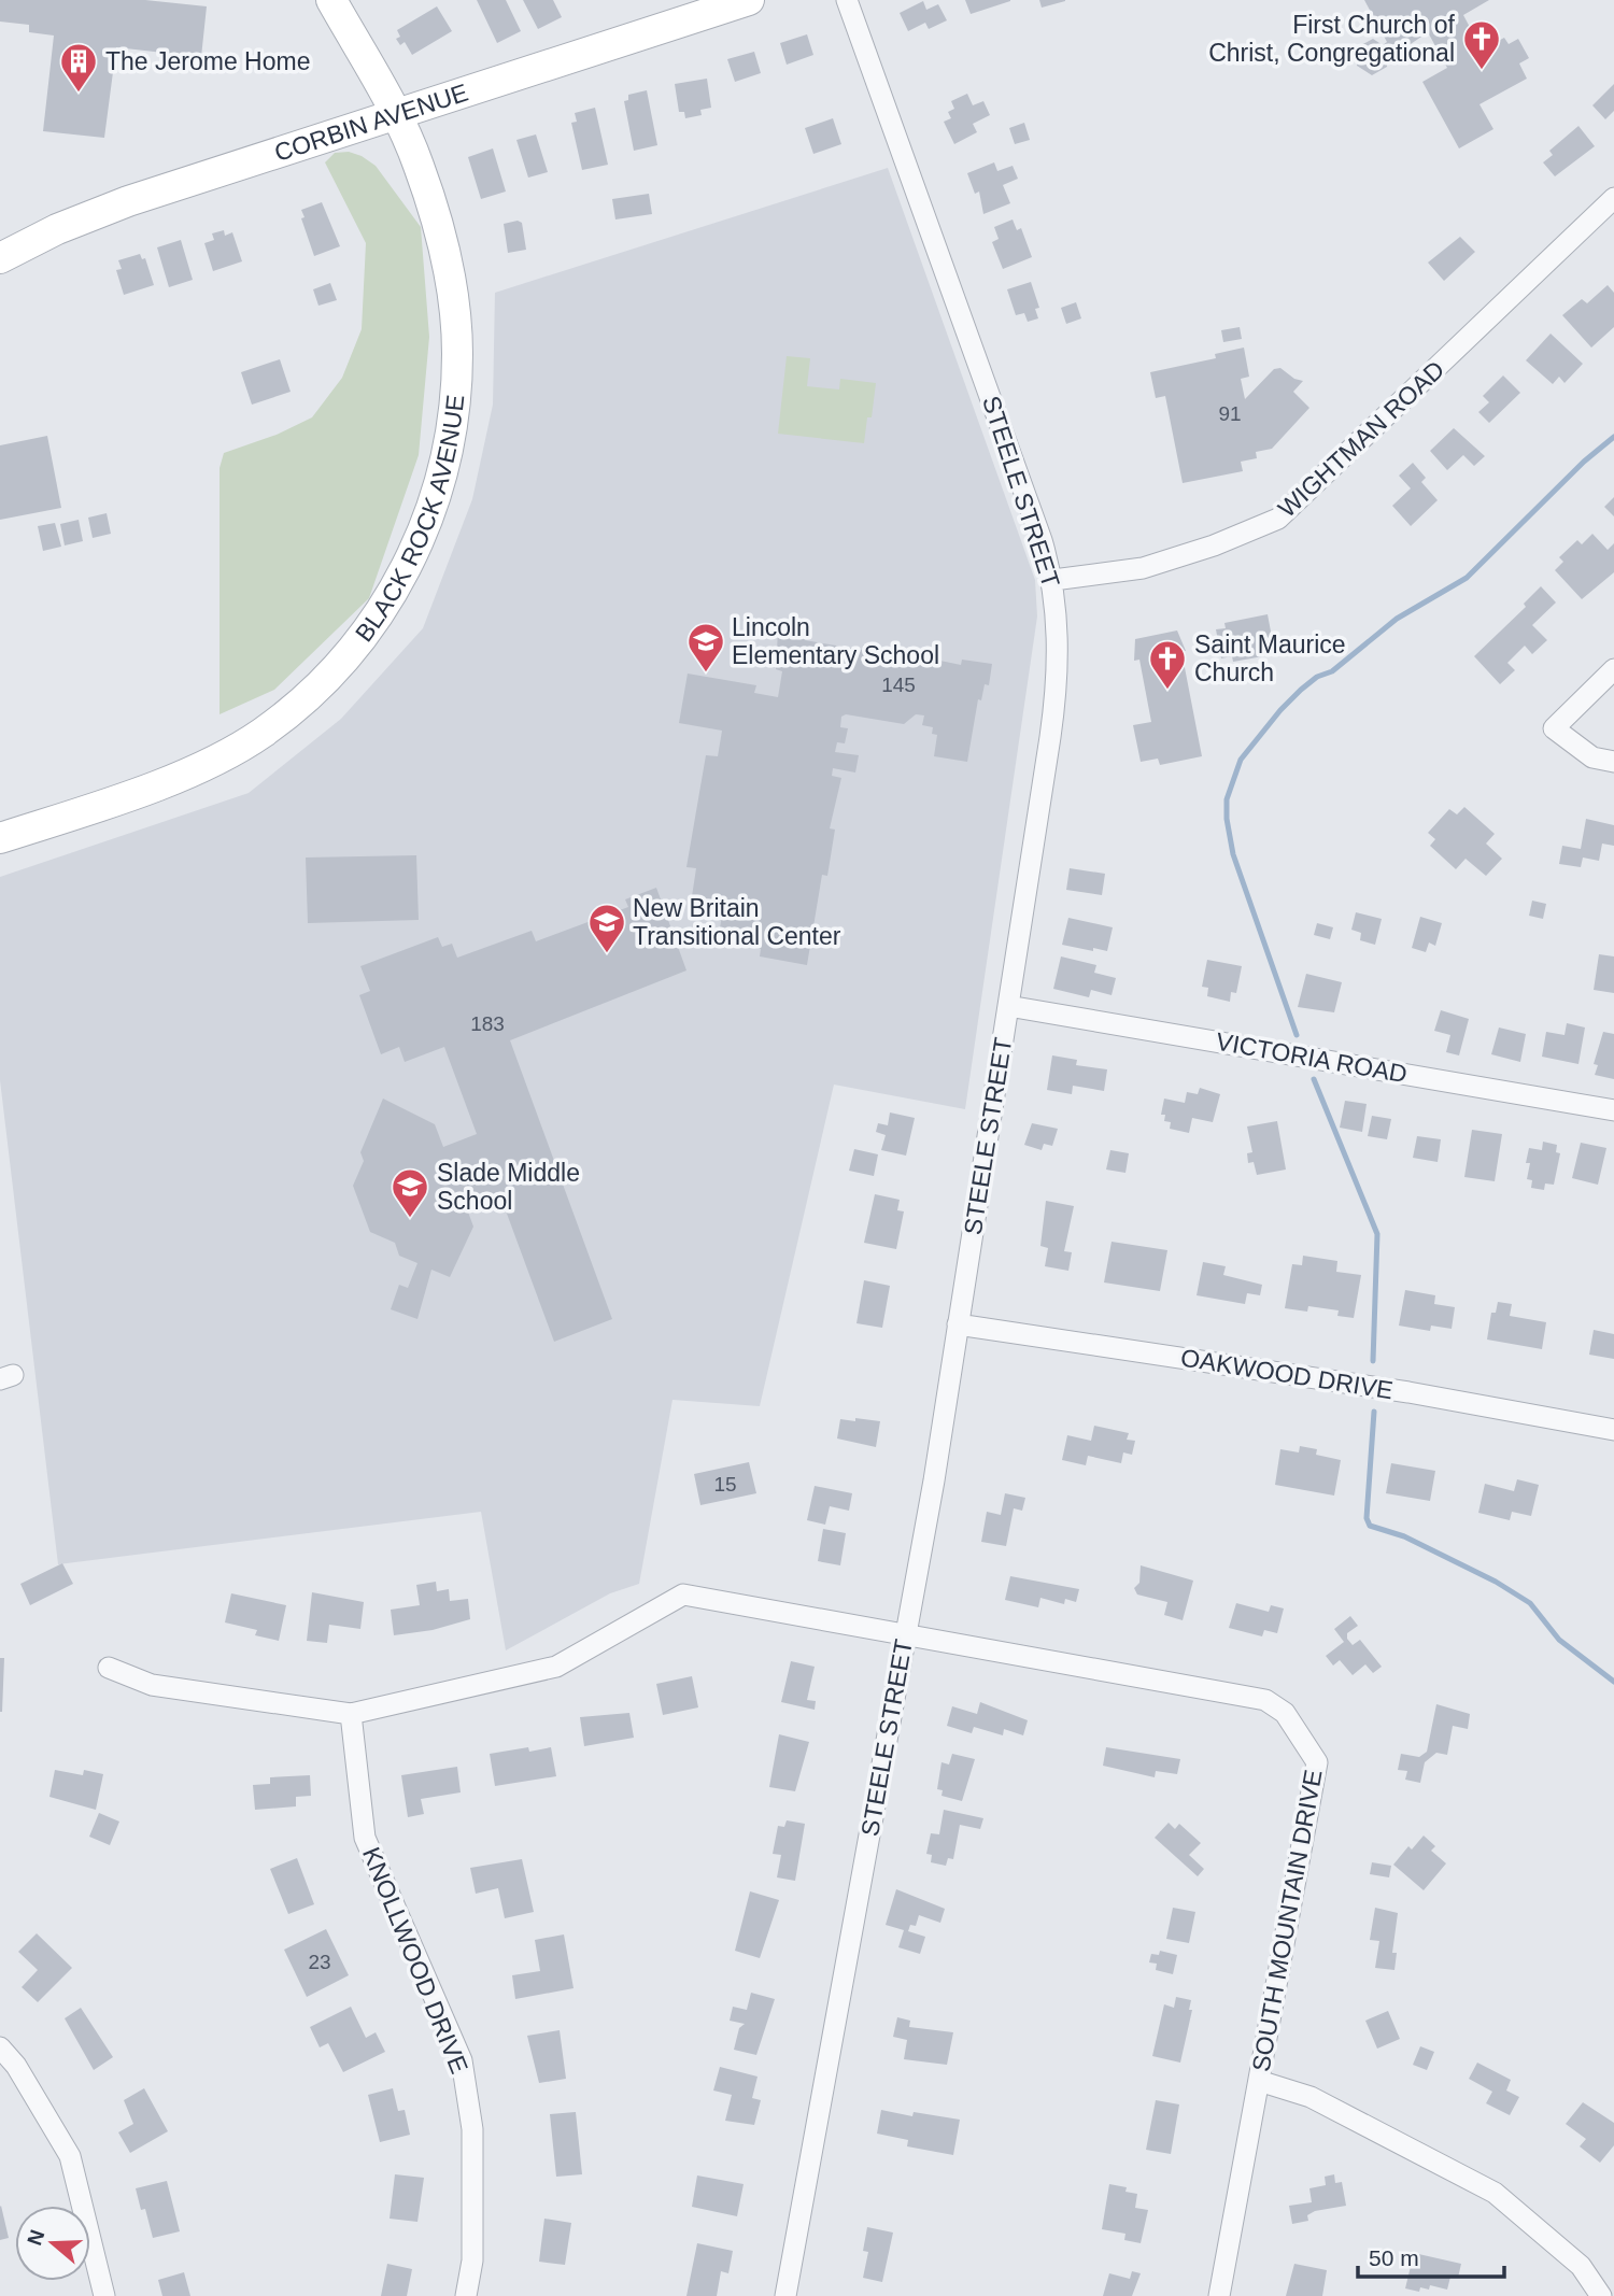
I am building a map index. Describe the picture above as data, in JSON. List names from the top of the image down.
{
  "streets": {
    "street": [
      "CORBIN AVENUE",
      "WIGHTMAN ROAD",
      "STEELE STREET",
      "BLACK ROCK AVENUE",
      "VICTORIA ROAD",
      "OAKWOOD DRIVE",
      "SOUTH MOUNTAIN DRIVE",
      "KNOLLWOOD DRIVE"
    ]
  },
  "crossings": [
    ["CORBIN AVENUE", "BLACK ROCK AVENUE"],
    ["WIGHTMAN ROAD", "STEELE STREET"],
    ["STEELE STREET", "VICTORIA ROAD"],
    ["STEELE STREET", "OAKWOOD DRIVE"],
    ["STEELE STREET", "SOUTH MOUNTAIN DRIVE"],
    ["SOUTH MOUNTAIN DRIVE", "KNOLLWOOD DRIVE"]
  ],
  "places": {
    "church": ["First Church of Christ, Congregational", "Saint Maurice Church"],
    "building": ["The Jerome Home"],
    "school or university": ["Lincoln Elementary School", "New Britain Transitional Center", "Slade Middle School"]
  },
  "house_numbers": [
    "91",
    "145",
    "183",
    "15",
    "23"
  ],
  "scale_bar": "50 m",
  "north": "left"
}
